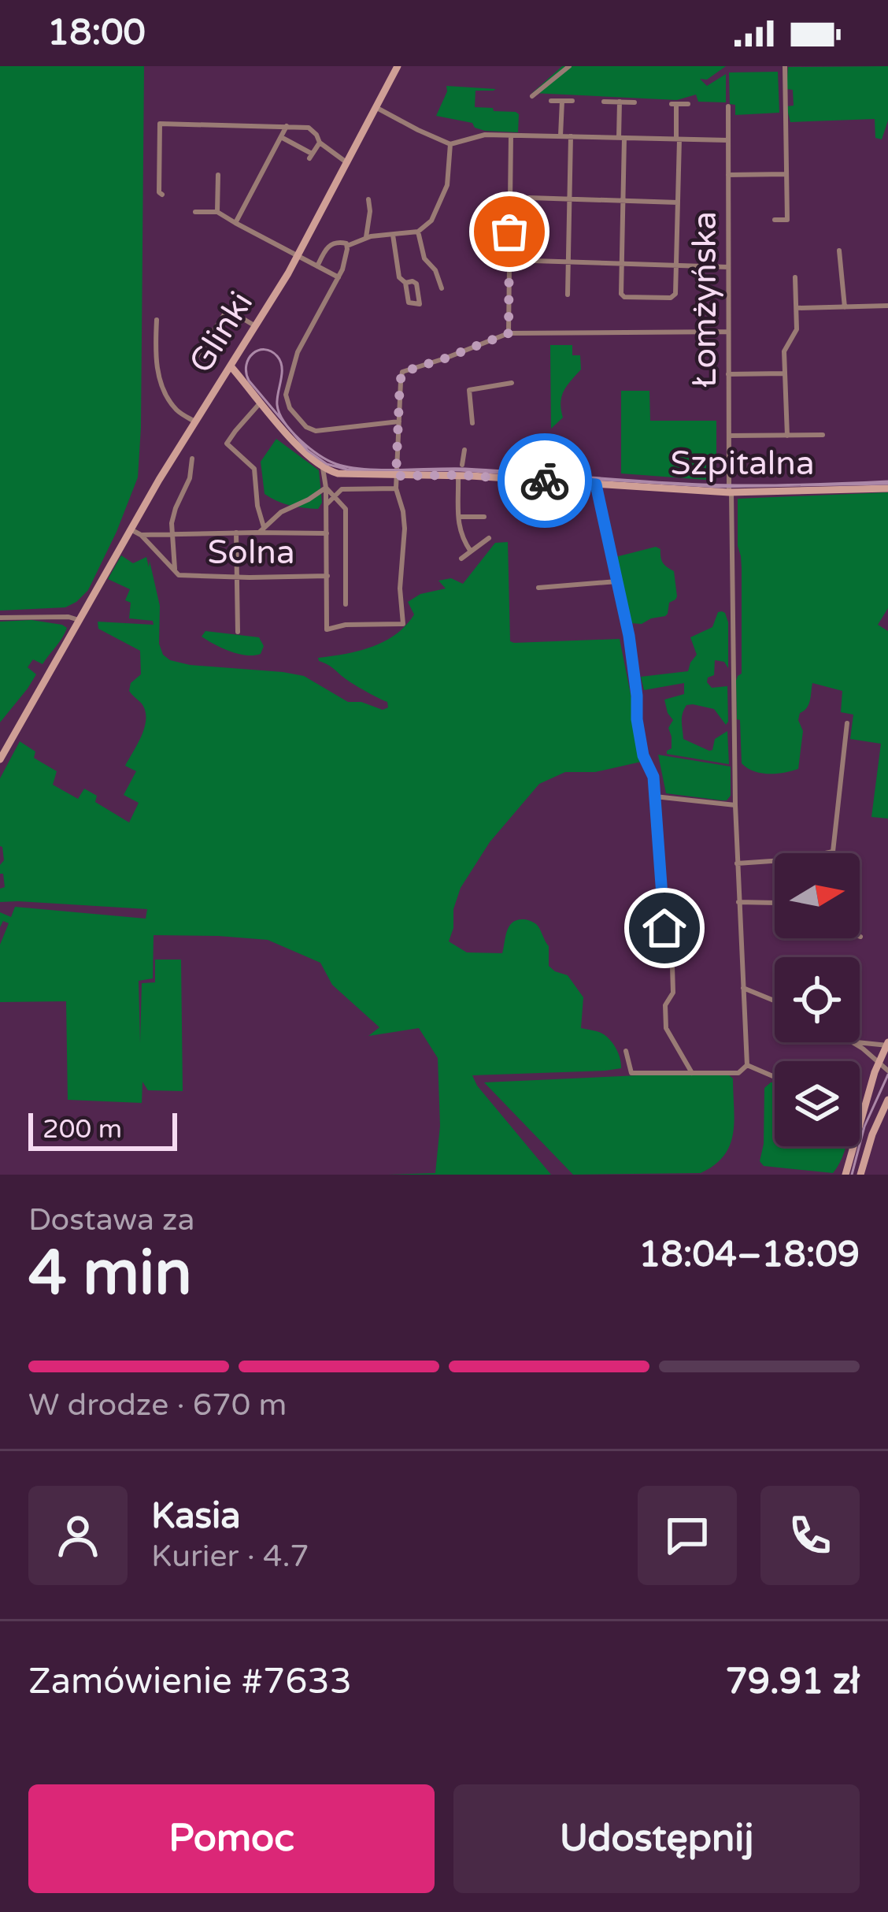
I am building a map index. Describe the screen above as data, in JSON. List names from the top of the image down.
{
  "streets": {
    "street": [
      "Łomżyńska",
      "Glinki",
      "Szpitalna",
      "Solna"
    ]
  },
  "crossings": [
    ["Łomżyńska", "Szpitalna"],
    ["Szpitalna", "Solna"]
  ],
  "scale_bar": "200 m",
  "north": "right",
  "page": {
    "status": "18:00",
    "scale": "200 m",
    "heading": ["4 min", "Dostawa za", "18:04–18:09"],
    "panel": [
      "Kasia",
      "Kurier · 4.7",
      "Zamówienie #7633",
      "79.91 zł"
    ],
    "bar": "W drodze · 670 m",
    "buttons": ["Pomoc", "Udostępnij"]
  }
}
